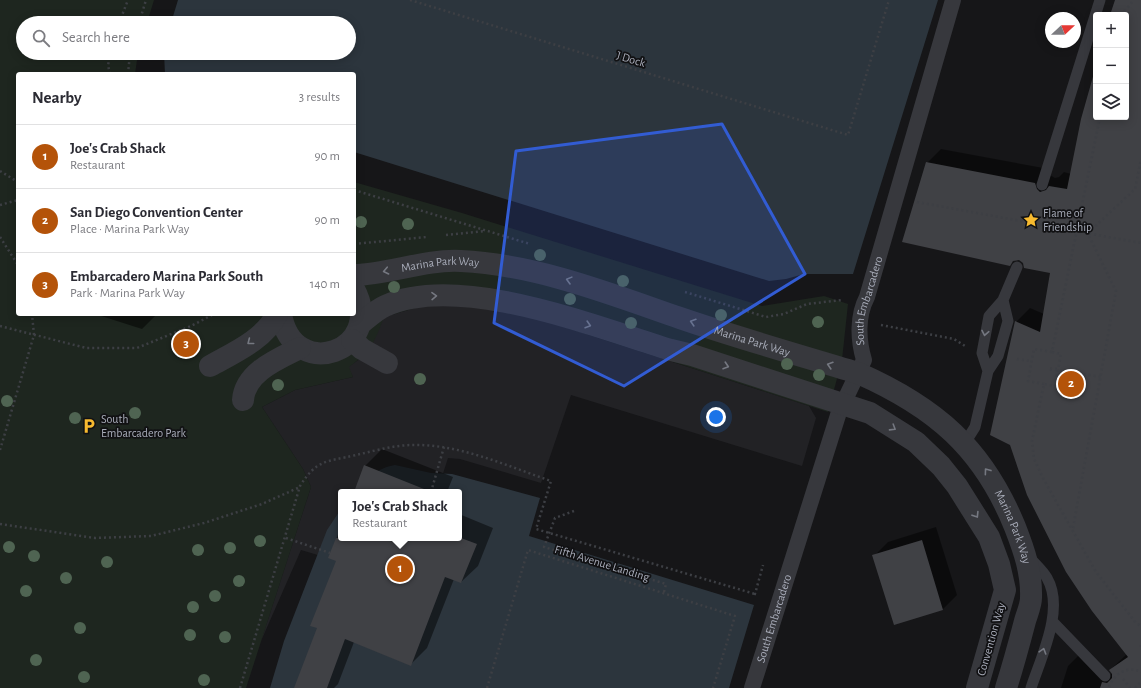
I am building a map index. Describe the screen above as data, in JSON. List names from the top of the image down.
{
  "streets": {
    "street": ["Marina Park Way", "South Embarcadero", "Convention Way"],
    "path": ["J Dock", "Fifth Avenue Landing"]
  },
  "crossings": [
    ["Marina Park Way", "South Embarcadero"],
    ["South Embarcadero", "Convention Way"]
  ],
  "one_way": ["Convention Way"],
  "places": {
    "place": ["Flame of Friendship"],
    "parking": ["South Embarcadero Park"]
  },
  "north": "right",
  "page": {
    "map_buttons": ["+", "−"],
    "search": "Search here",
    "heading": ["Nearby", "3 results"],
    "list": [
      {
        "mark": "1",
        "name": "Joe's Crab Shack",
        "note": "Restaurant",
        "value": "90 m"
      },
      {
        "mark": "2",
        "name": "San Diego Convention Center",
        "note": "Place · Marina Park Way",
        "value": "90 m"
      },
      {
        "mark": "3",
        "name": "Embarcadero Marina Park South",
        "note": "Park · Marina Park Way",
        "value": "140 m"
      }
    ],
    "pins": ["3", "2", "1"],
    "popup": ["Joe's Crab Shack", "Restaurant"]
  }
}
